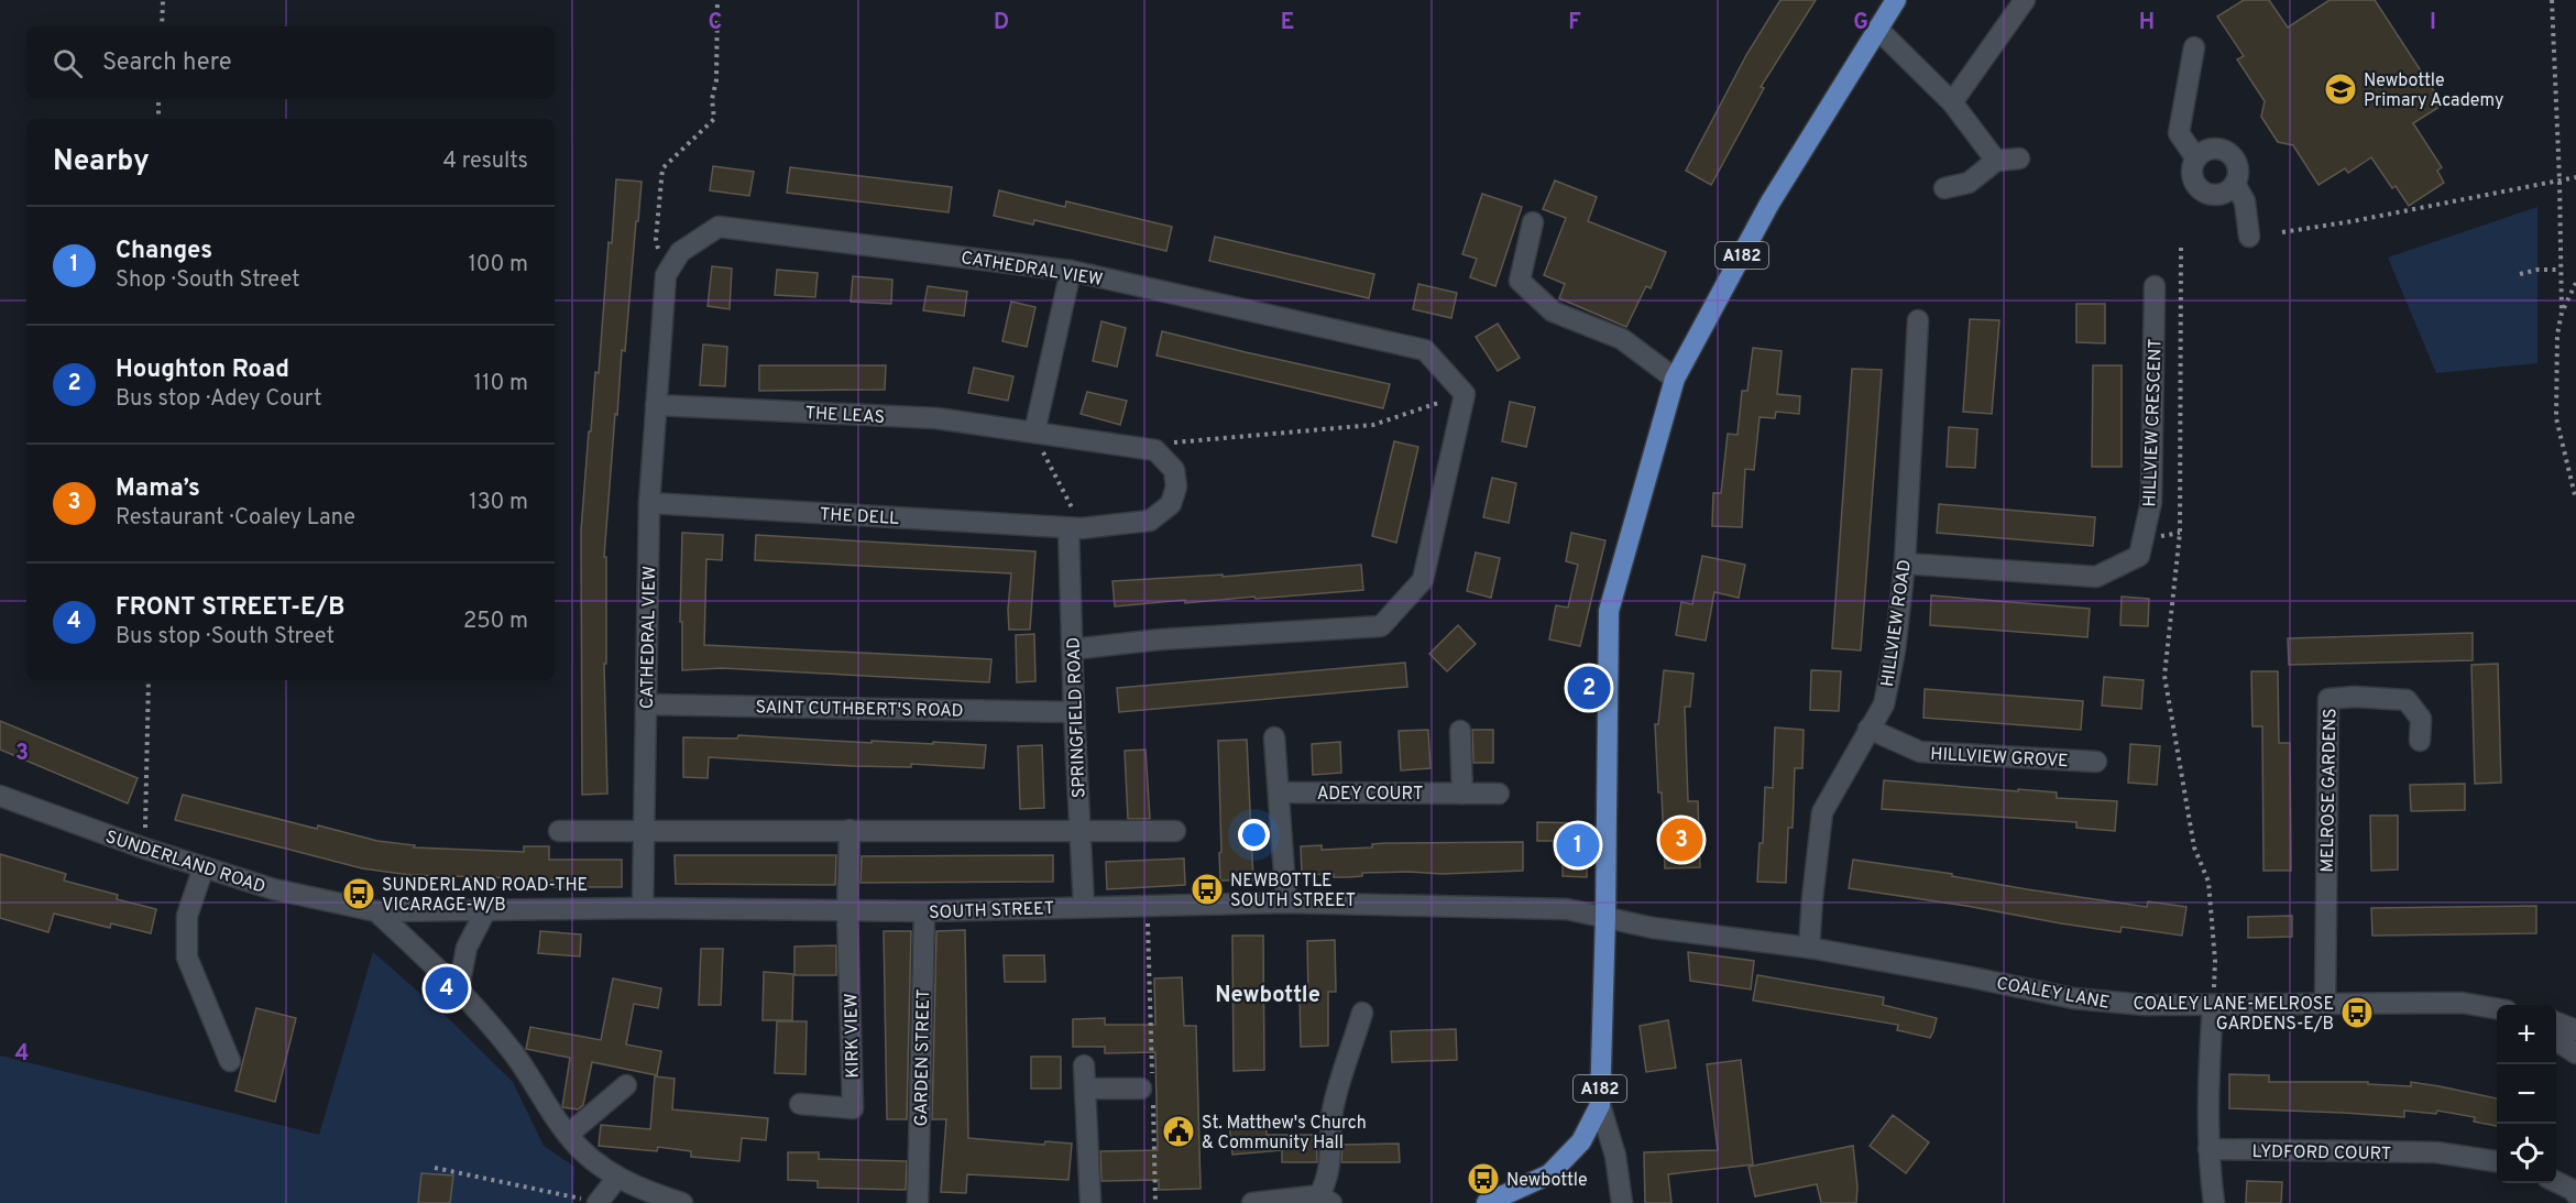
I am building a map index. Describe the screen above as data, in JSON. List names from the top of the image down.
{
  "streets": {
    "main road": ["A182"],
    "street": [
      "CATHEDRAL VIEW",
      "THE LEAS",
      "HILLVIEW CRESCENT",
      "THE DELL",
      "HILLVIEW ROAD",
      "SAINT CUTHBERT'S ROAD",
      "SPRINGFIELD ROAD",
      "HILLVIEW GROVE",
      "MELROSE GARDENS",
      "ADEY COURT",
      "SUNDERLAND ROAD",
      "SOUTH STREET",
      "COALEY LANE",
      "KIRK VIEW",
      "GARDEN STREET",
      "LYDFORD COURT"
    ]
  },
  "crossings": [
    ["A182", "SOUTH STREET"],
    ["A182", "COALEY LANE"],
    ["CATHEDRAL VIEW", "THE LEAS"],
    ["CATHEDRAL VIEW", "THE DELL"],
    ["CATHEDRAL VIEW", "SAINT CUTHBERT'S ROAD"],
    ["CATHEDRAL VIEW", "SOUTH STREET"],
    ["THE LEAS", "THE DELL"],
    ["HILLVIEW CRESCENT", "HILLVIEW ROAD"],
    ["THE DELL", "SPRINGFIELD ROAD"],
    ["HILLVIEW ROAD", "HILLVIEW GROVE"],
    ["HILLVIEW ROAD", "COALEY LANE"],
    ["SAINT CUTHBERT'S ROAD", "SPRINGFIELD ROAD"],
    ["SPRINGFIELD ROAD", "SOUTH STREET"],
    ["MELROSE GARDENS", "COALEY LANE"],
    ["SUNDERLAND ROAD", "SOUTH STREET"],
    ["SOUTH STREET", "COALEY LANE"],
    ["SOUTH STREET", "KIRK VIEW"],
    ["SOUTH STREET", "GARDEN STREET"]
  ],
  "districts": ["Newbottle"],
  "places": {
    "school or university": ["Newbottle Primary Academy"],
    "bus stop": [
      "NEWBOTTLE SOUTH STREET",
      "SUNDERLAND ROAD-THE VICARAGE-W/B",
      "COALEY LANE-MELROSE GARDENS-E/B",
      "Newbottle"
    ],
    "public building": ["St. Matthew's Church & Community Hall"]
  },
  "page": {
    "search": "Search here",
    "heading": ["Nearby", "4 results"],
    "list": [
      {
        "mark": "1",
        "name": "Changes",
        "note": "Shop · South Street",
        "value": "100 m"
      },
      {
        "mark": "2",
        "name": "Houghton Road",
        "note": "Bus stop · Adey Court",
        "value": "110 m"
      },
      {
        "mark": "3",
        "name": "Mama’s",
        "note": "Restaurant · Coaley Lane",
        "value": "130 m"
      },
      {
        "mark": "4",
        "name": "FRONT STREET-E/B",
        "note": "Bus stop · South Street",
        "value": "250 m"
      }
    ],
    "pins": [
      "2",
      "3",
      "1",
      "4"
    ],
    "map_buttons": ["+", "−"]
  },
  "grid": {
    "columns": [
      "C",
      "D",
      "E",
      "F",
      "G",
      "H",
      "I"
    ],
    "rows": ["3", "4"]
  }
}
